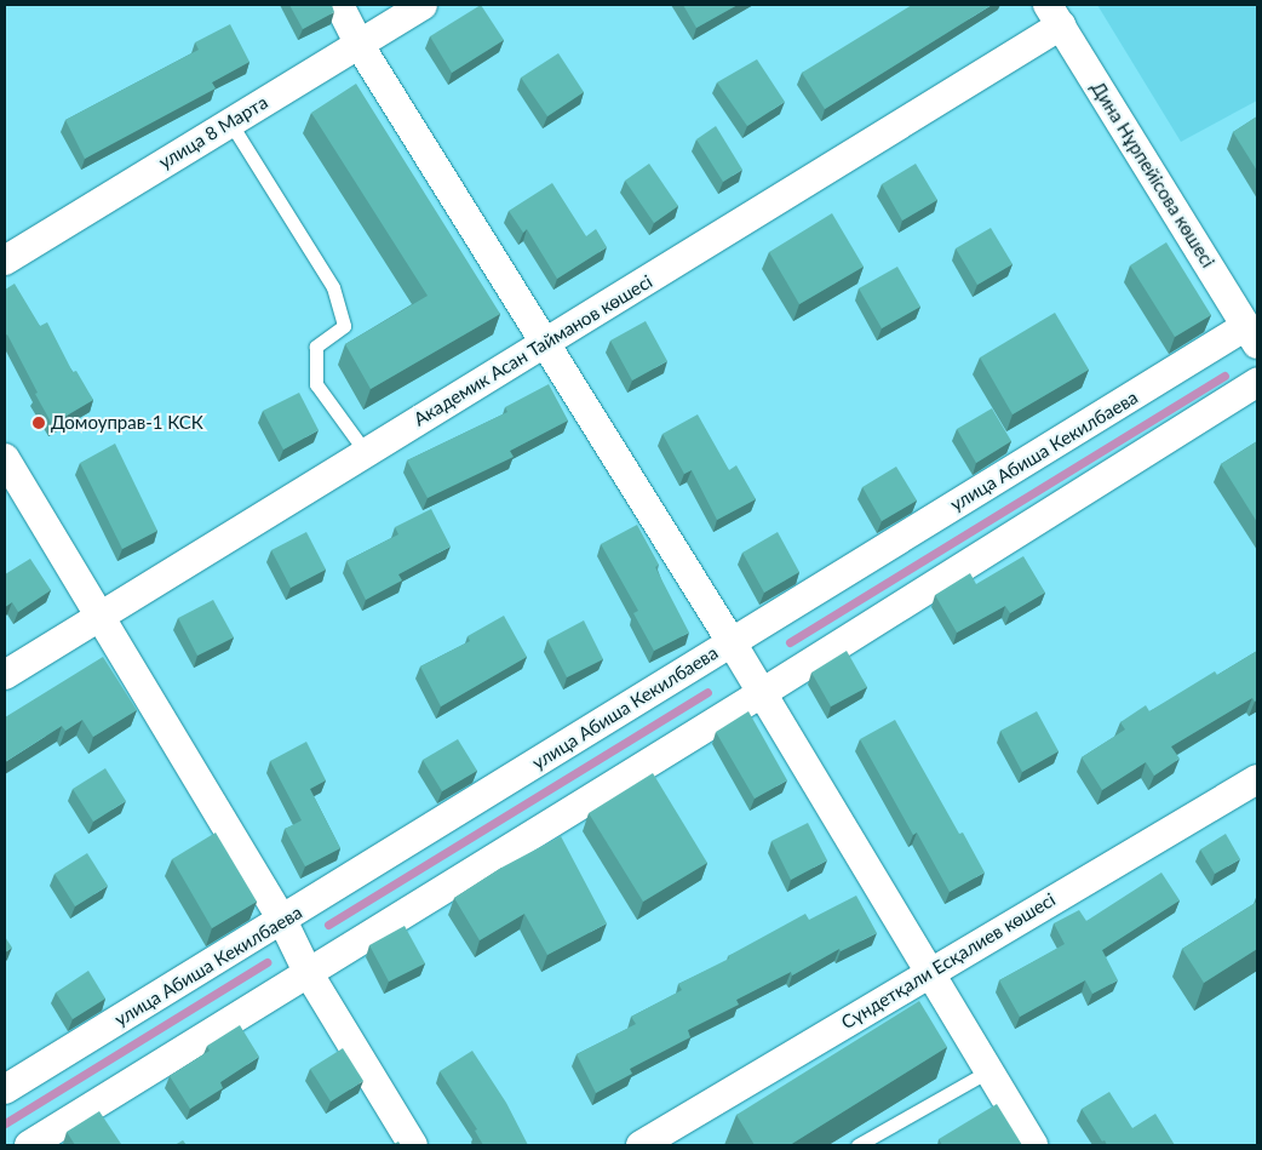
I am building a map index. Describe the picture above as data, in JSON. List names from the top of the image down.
{
  "streets": {
    "street": [
      "улица 8 Марта",
      "Дина Нұрпейісова көшесі",
      "Академик Асан Тайманов көшесі",
      "улица Абиша Кекилбаева",
      "Сүндетқали Есқалиев көшесі"
    ]
  },
  "crossings": [
    ["Дина Нұрпейісова көшесі", "Академик Асан Тайманов көшесі"],
    ["Дина Нұрпейісова көшесі", "улица Абиша Кекилбаева"]
  ],
  "places": ["Домоуправ-1 КСК"]
}
